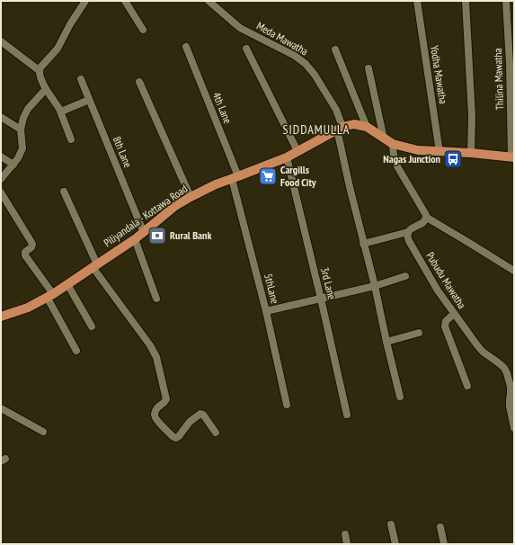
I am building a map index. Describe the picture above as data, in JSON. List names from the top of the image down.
{
  "streets": {
    "main road": ["Piliyandala - Kottawa Road"],
    "street": [
      "Meda Mawatha",
      "Yodha Mawatha",
      "Thilina Mawatha",
      "4th Lane",
      "8th Lane",
      "Pubudu Mawatha",
      "3rd Lane",
      "5thLane"
    ]
  },
  "crossings": [
    ["Meda Mawatha", "Piliyandala - Kottawa Road"],
    ["Yodha Mawatha", "Piliyandala - Kottawa Road"],
    ["Thilina Mawatha", "Piliyandala - Kottawa Road"],
    ["4th Lane", "Piliyandala - Kottawa Road"],
    ["4th Lane", "5thLane"],
    ["8th Lane", "Piliyandala - Kottawa Road"],
    ["Piliyandala - Kottawa Road", "3rd Lane"],
    ["Piliyandala - Kottawa Road", "5thLane"]
  ],
  "districts": ["SIDDAMULLA"],
  "places": {
    "bus stop": ["Nagas Junction"],
    "supermarket": ["Cargills Food City"],
    "bank": ["Rural Bank"]
  }
}
